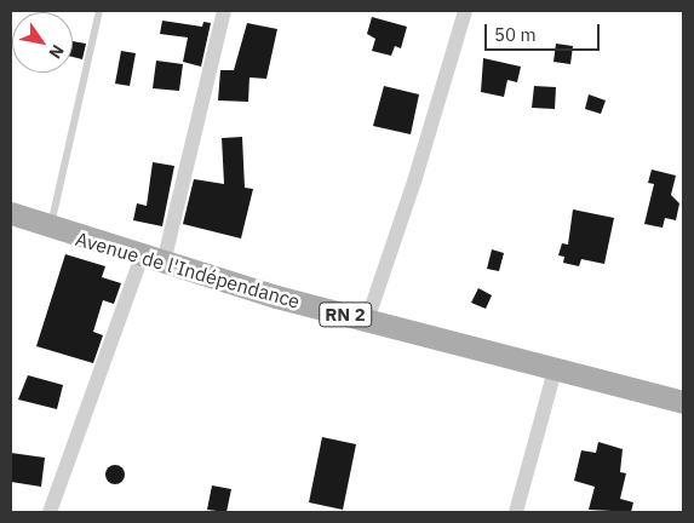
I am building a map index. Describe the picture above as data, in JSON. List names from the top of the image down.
{
  "streets": {
    "main road": ["Avenue de l'Indépendance", "RN 2"]
  },
  "scale_bar": "50 m",
  "north": "bottom right"
}
